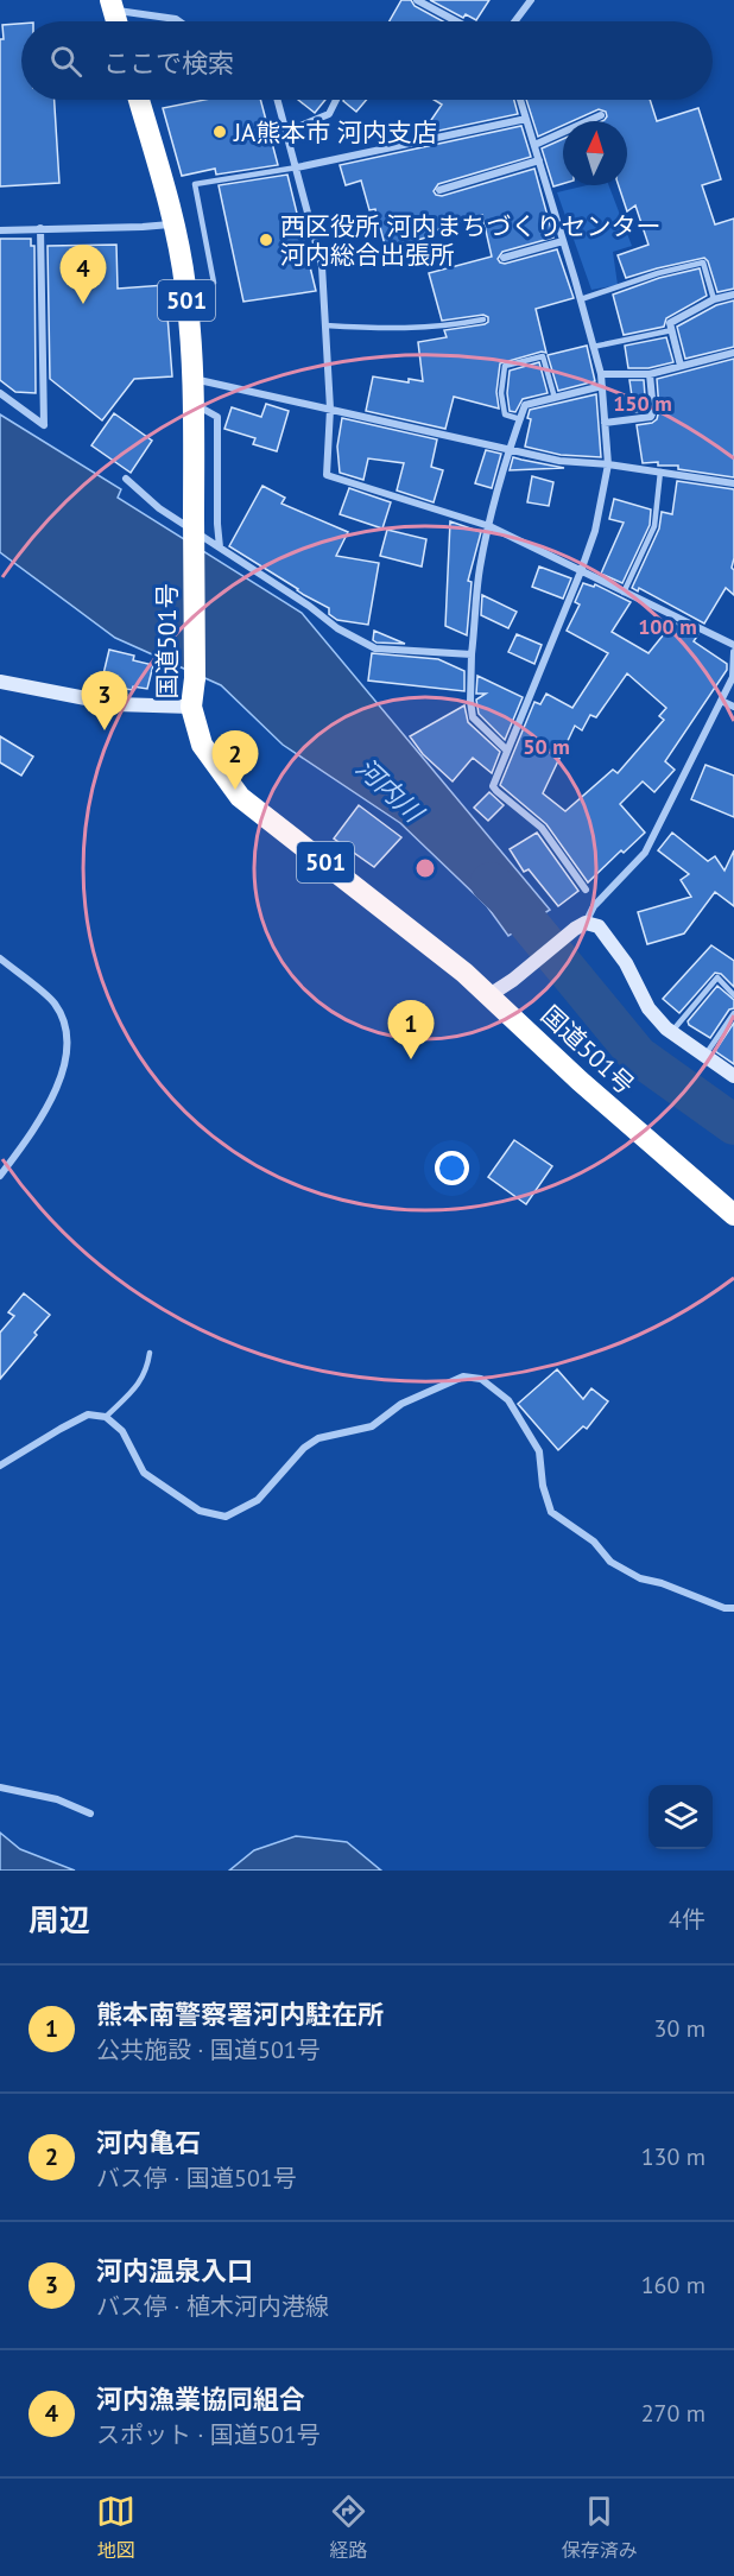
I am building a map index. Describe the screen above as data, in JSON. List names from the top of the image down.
{
  "streets": {
    "highway": ["501", "国道501号"]
  },
  "water": ["河内川"],
  "places": ["JA熊本市 河内支店", "西区役所 河内まちづくりセンター 河内総合出張所"],
  "north": "top",
  "page": {
    "search": "ここで検索",
    "pins": [
      "4",
      "3",
      "2",
      "1"
    ],
    "heading": ["周辺", "4件"],
    "list": [
      {
        "mark": "1",
        "name": "熊本南警察署河内駐在所",
        "note": "公共施設 · 国道501号",
        "value": "30 m"
      },
      {
        "mark": "2",
        "name": "河内亀石",
        "note": "バス停 · 国道501号",
        "value": "130 m"
      },
      {
        "mark": "3",
        "name": "河内温泉入口",
        "note": "バス停 · 植木河内港線",
        "value": "160 m"
      },
      {
        "mark": "4",
        "name": "河内漁業協同組合",
        "note": "スポット · 国道501号",
        "value": "270 m"
      }
    ],
    "nav": ["地図", "経路", "保存済み"]
  },
  "rings": ["150 m", "100 m", "50 m"]
}
